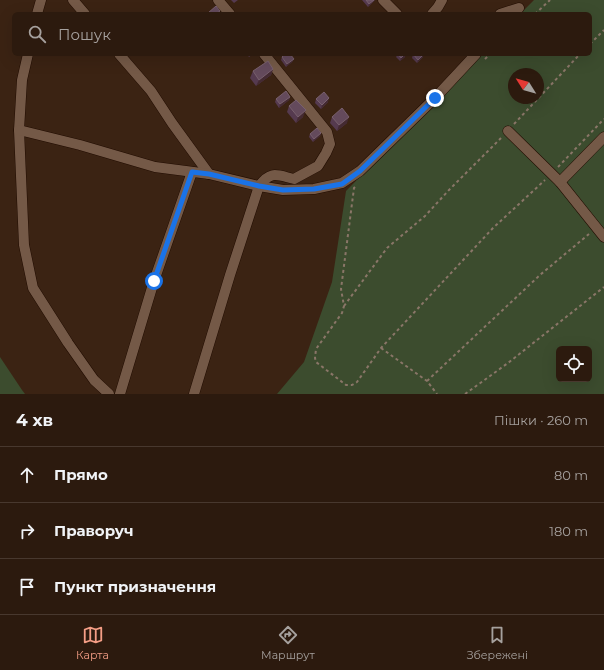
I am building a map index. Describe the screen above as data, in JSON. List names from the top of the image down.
{
  "north": "top left",
  "page": {
    "search": "Пошук",
    "heading": ["4 хв", "Пішки · 260 m"],
    "list": [
      ["Прямо", "80 m"],
      ["Праворуч", "180 m"],
      "Пункт призначення"
    ],
    "nav": ["Карта", "Маршрут", "Збережені"]
  }
}
